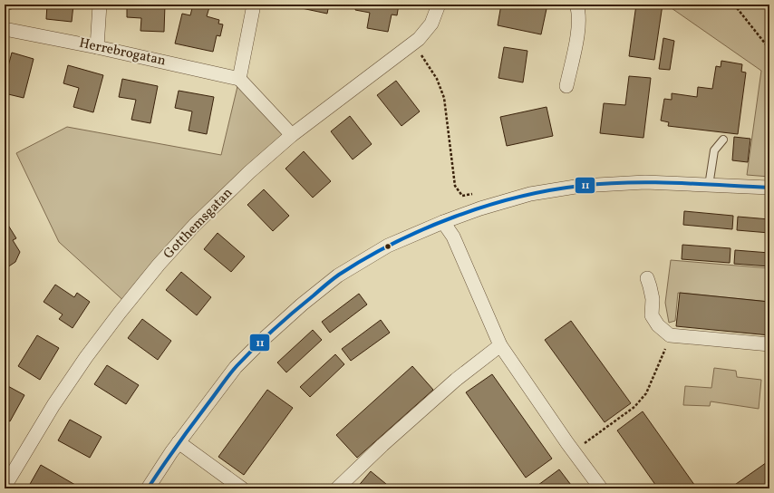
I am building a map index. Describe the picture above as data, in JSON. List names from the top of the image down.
{
  "streets": {
    "street": ["Herrebrogatan", "Gotthemsgatan"]
  },
  "lines": ["transit line 11"]
}
